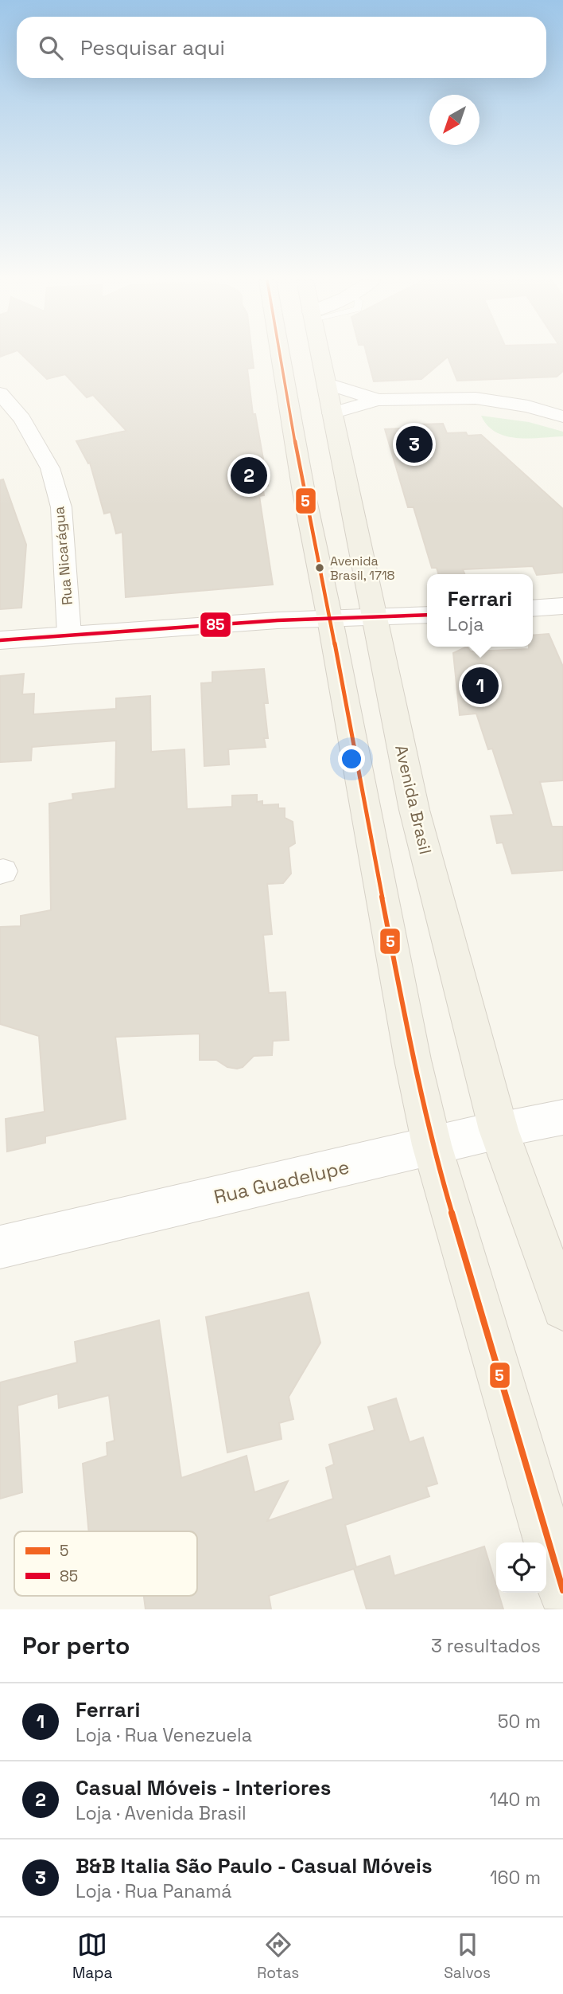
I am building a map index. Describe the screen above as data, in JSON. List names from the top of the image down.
{
  "streets": {
    "main road": ["Avenida Brasil"],
    "street": ["Rua Nicarágua", "Rua Guadelupe"]
  },
  "crossings": [
    ["Avenida Brasil", "Rua Guadelupe"]
  ],
  "places": ["Avenida Brasil, 1718"],
  "lines": ["transit line 5", "transit line 85"],
  "legend": ["5", "85"],
  "north": "bottom left",
  "page": {
    "search": "Pesquisar aqui",
    "pins": ["3", "2", "1"],
    "popup": ["Ferrari", "Loja"],
    "heading": ["Por perto", "3 resultados"],
    "list": [
      {
        "mark": "1",
        "name": "Ferrari",
        "note": "Loja · Rua Venezuela",
        "value": "50 m"
      },
      {
        "mark": "2",
        "name": "Casual Móveis - Interiores",
        "note": "Loja · Avenida Brasil",
        "value": "140 m"
      },
      {
        "mark": "3",
        "name": "B&B Italia São Paulo - Casual Móveis",
        "note": "Loja · Rua Panamá",
        "value": "160 m"
      }
    ],
    "nav": ["Mapa", "Rotas", "Salvos"]
  }
}
